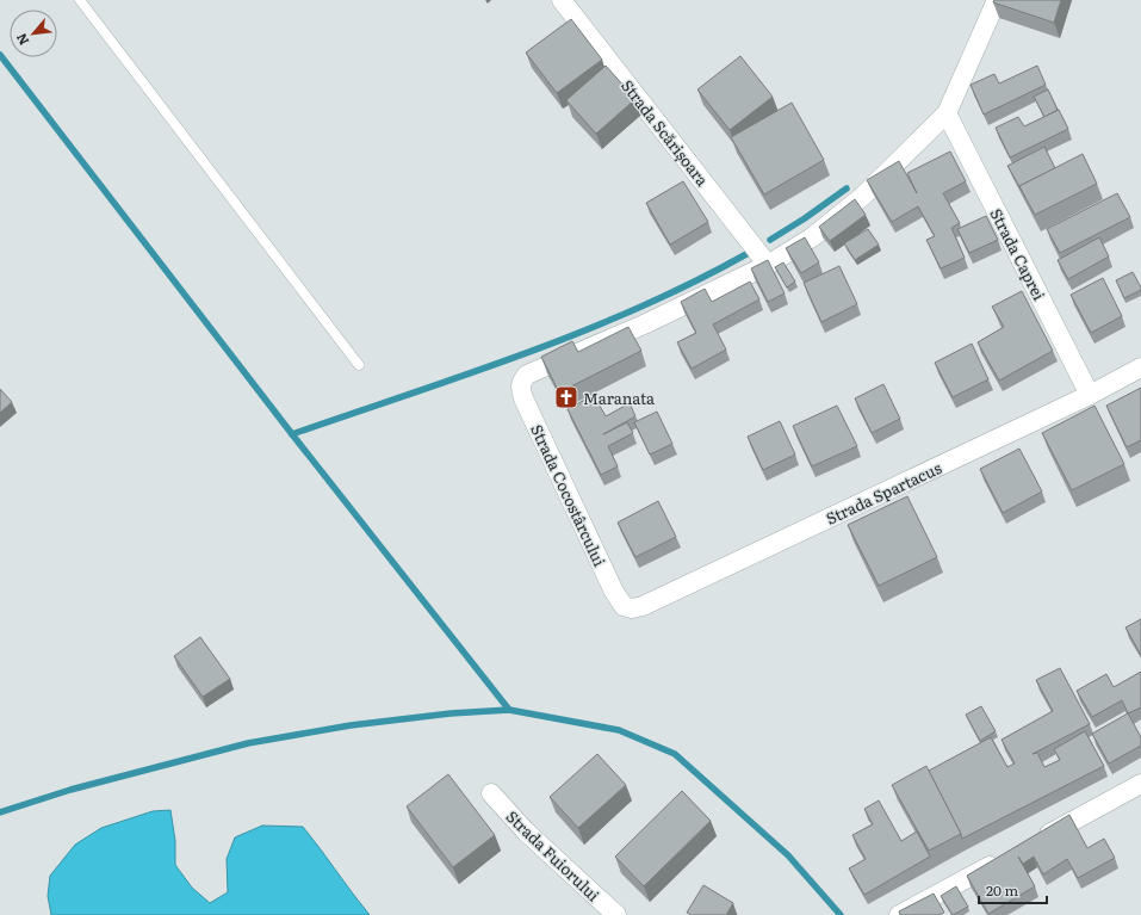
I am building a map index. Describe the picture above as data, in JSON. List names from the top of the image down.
{
  "streets": {
    "street": [
      "Strada Scărișoara",
      "Strada Caprei",
      "Strada Spartacus",
      "Strada Cocostârcului",
      "Strada Fuiorului"
    ]
  },
  "crossings": [
    ["Strada Scărișoara", "Strada Cocostârcului"],
    ["Strada Caprei", "Strada Spartacus"],
    ["Strada Spartacus", "Strada Cocostârcului"]
  ],
  "places": {
    "church": ["Maranata"]
  },
  "scale_bar": "20 m",
  "north": "bottom left"
}
